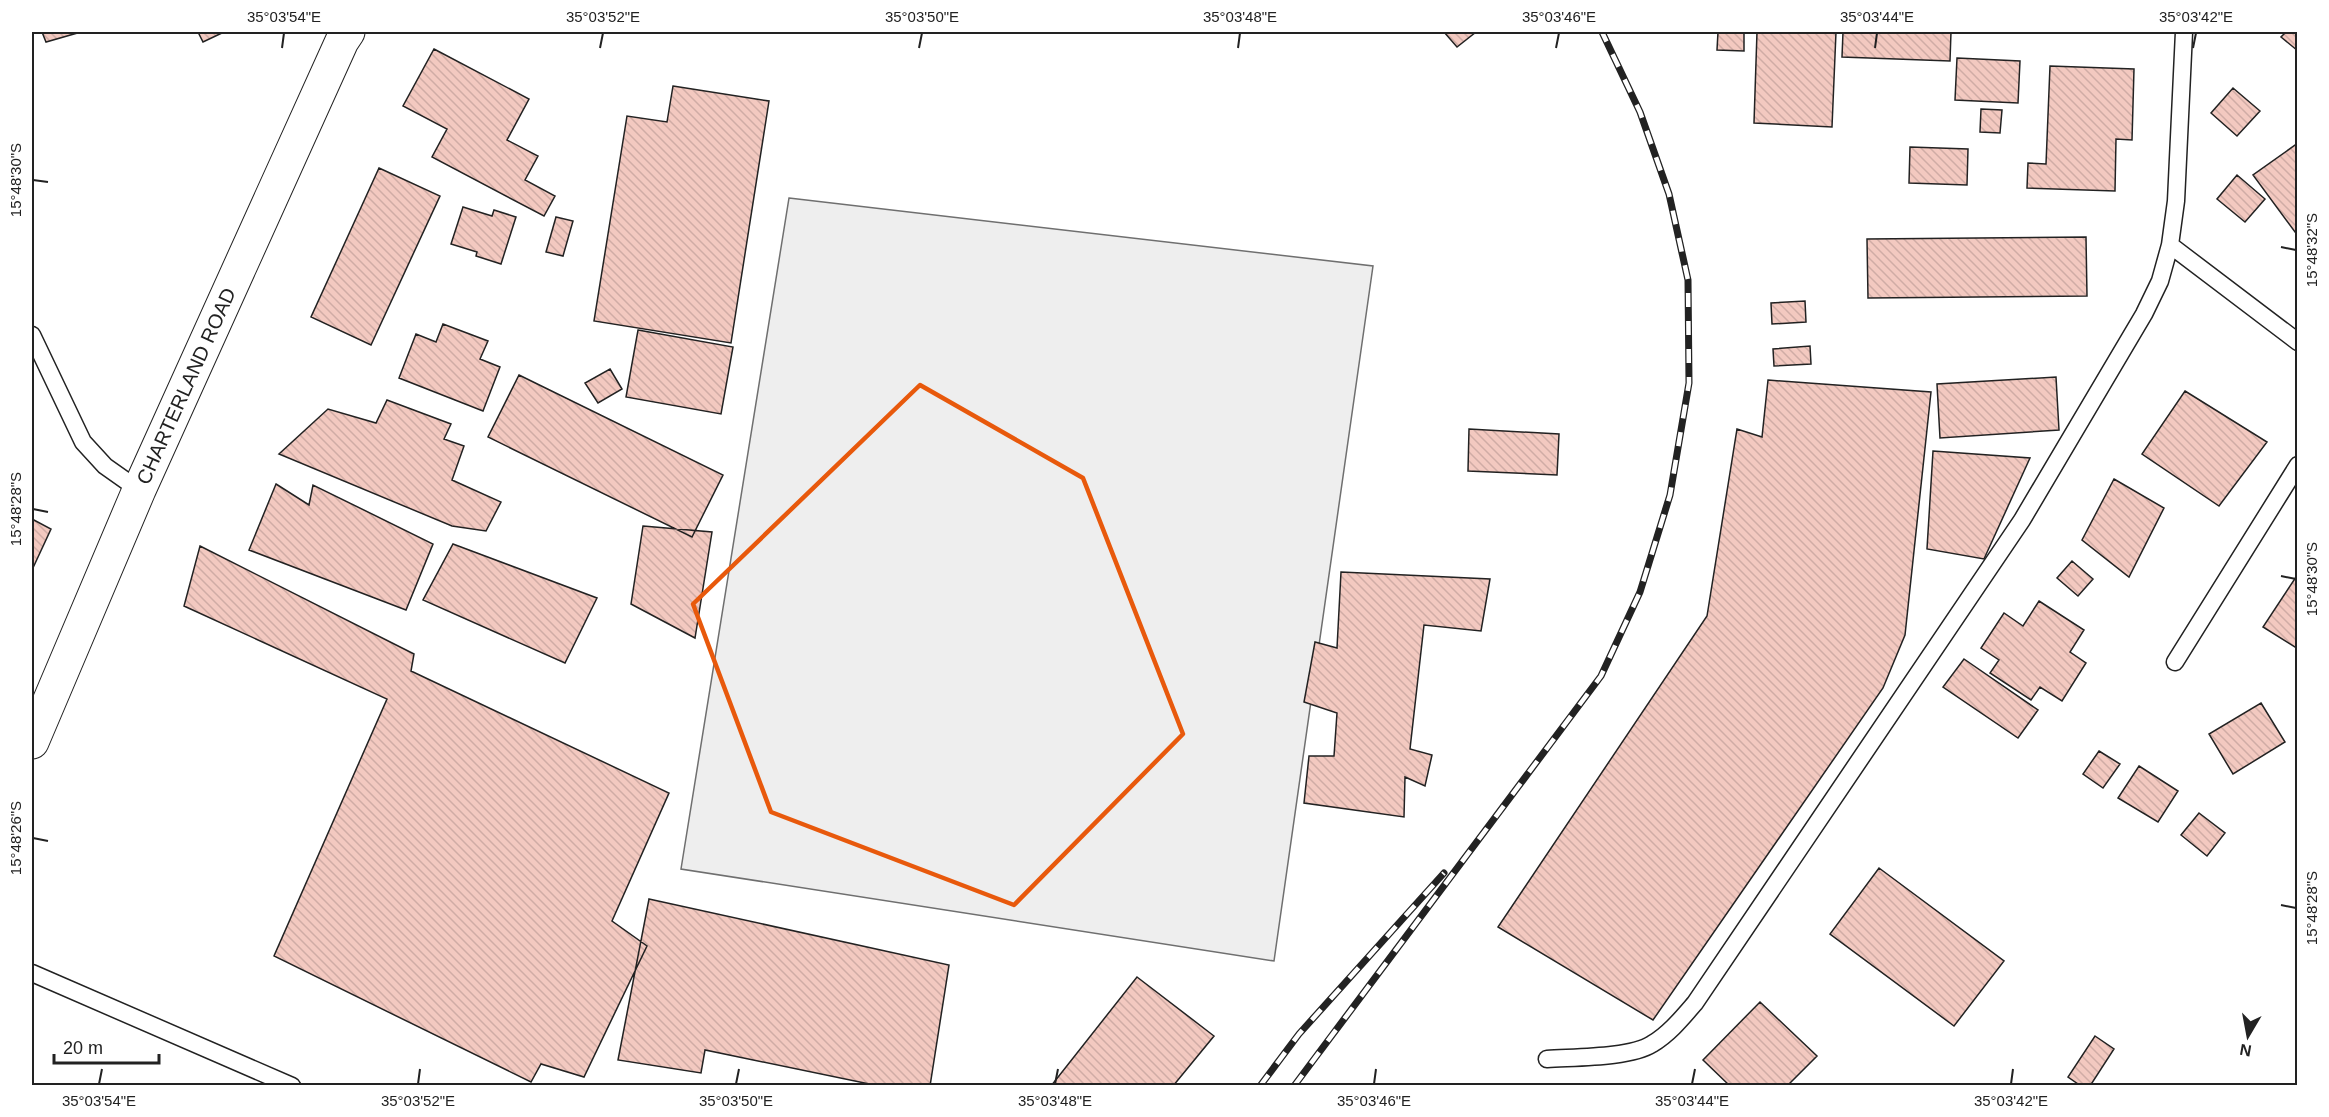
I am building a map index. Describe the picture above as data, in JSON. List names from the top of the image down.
{
  "streets": {
    "street": ["CHARTERLAND ROAD"]
  },
  "scale_bar": "20 m",
  "north": "bottom",
  "coordinates": [
    "35°03'54\"E",
    "35°03'52\"E",
    "35°03'50\"E",
    "35°03'48\"E",
    "35°03'46\"E",
    "35°03'44\"E",
    "35°03'42\"E",
    "15°48'30\"S",
    "15°48'32\"S",
    "15°48'28\"S",
    "15°48'26\"S"
  ]
}
